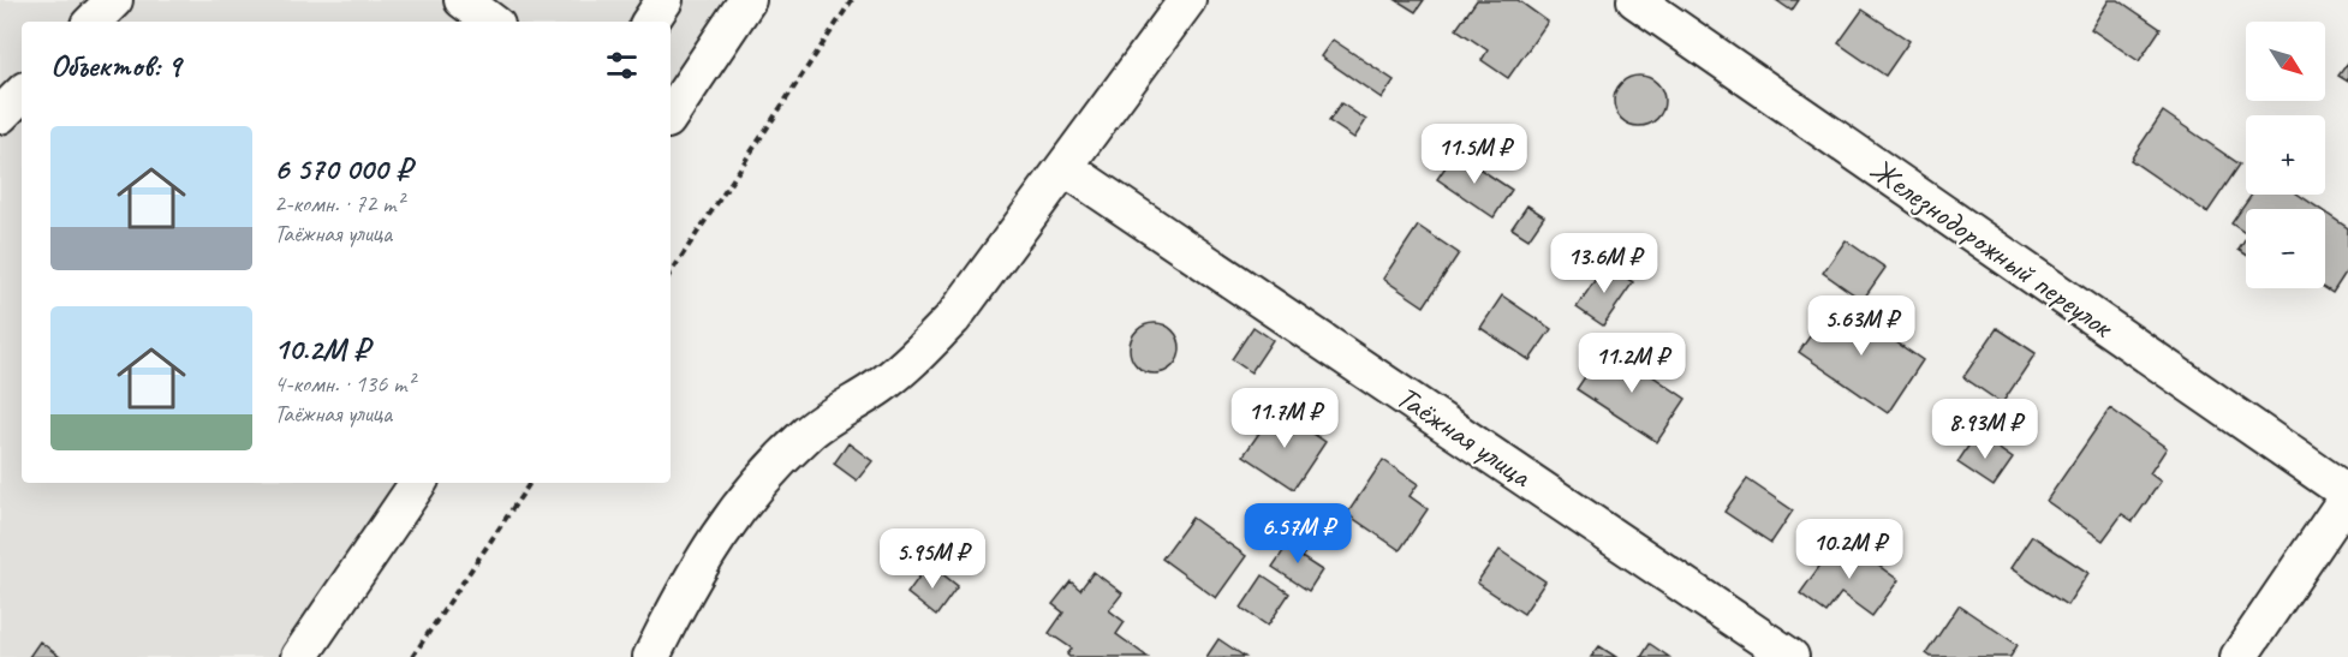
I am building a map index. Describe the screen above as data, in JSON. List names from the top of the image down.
{
  "streets": {
    "street": ["Железнодорожный переулок", "Таёжная улица"]
  },
  "north": "bottom right",
  "page": {
    "map_buttons": ["+", "−"],
    "heading": "Объектов: 9",
    "list": [
      {
        "name": "6 570 000 ₽",
        "note": "2-комн. · 72 m² · Таёжная улица"
      },
      {
        "name": "10.2M ₽",
        "note": "4-комн. · 136 m² · Таёжная улица"
      }
    ],
    "price": [
      "11.5M ₽",
      "13.6M ₽",
      "5.63M ₽",
      "11.2M ₽",
      "11.7M ₽",
      "8.93M ₽",
      "6.57M ₽",
      "10.2M ₽",
      "5.95M ₽"
    ]
  }
}
